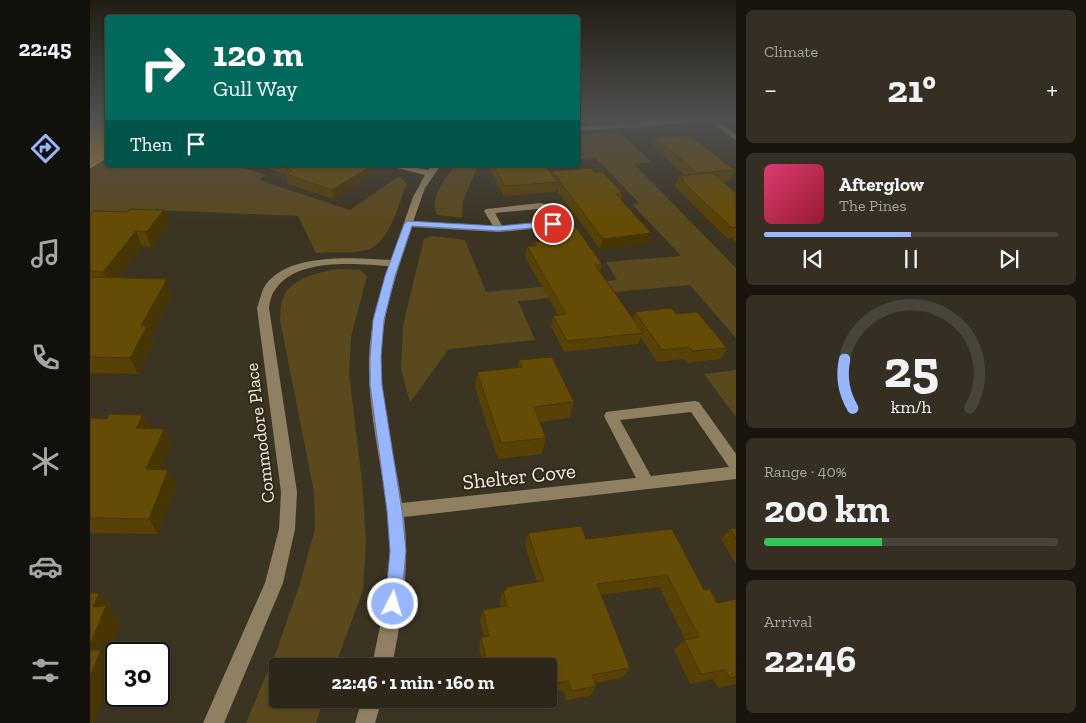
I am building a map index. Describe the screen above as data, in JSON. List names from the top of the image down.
{
  "streets": {
    "street": ["Commodore Place", "Shelter Cove"]
  },
  "page": {
    "tabs": "22:45",
    "tile": [
      "Climate",
      ["Range · 40%", "200 km"],
      ["Arrival", "22:46"]
    ],
    "turn": ["120 m", "Gull Way"],
    "heat": ["−", "21°", "+"],
    "then": "Then",
    "song": ["Afterglow", "The Pines"],
    "limit": "30",
    "trip": "22:46 · 1 min · 160 m",
    "gauge": ["25", "km/h"]
  }
}
